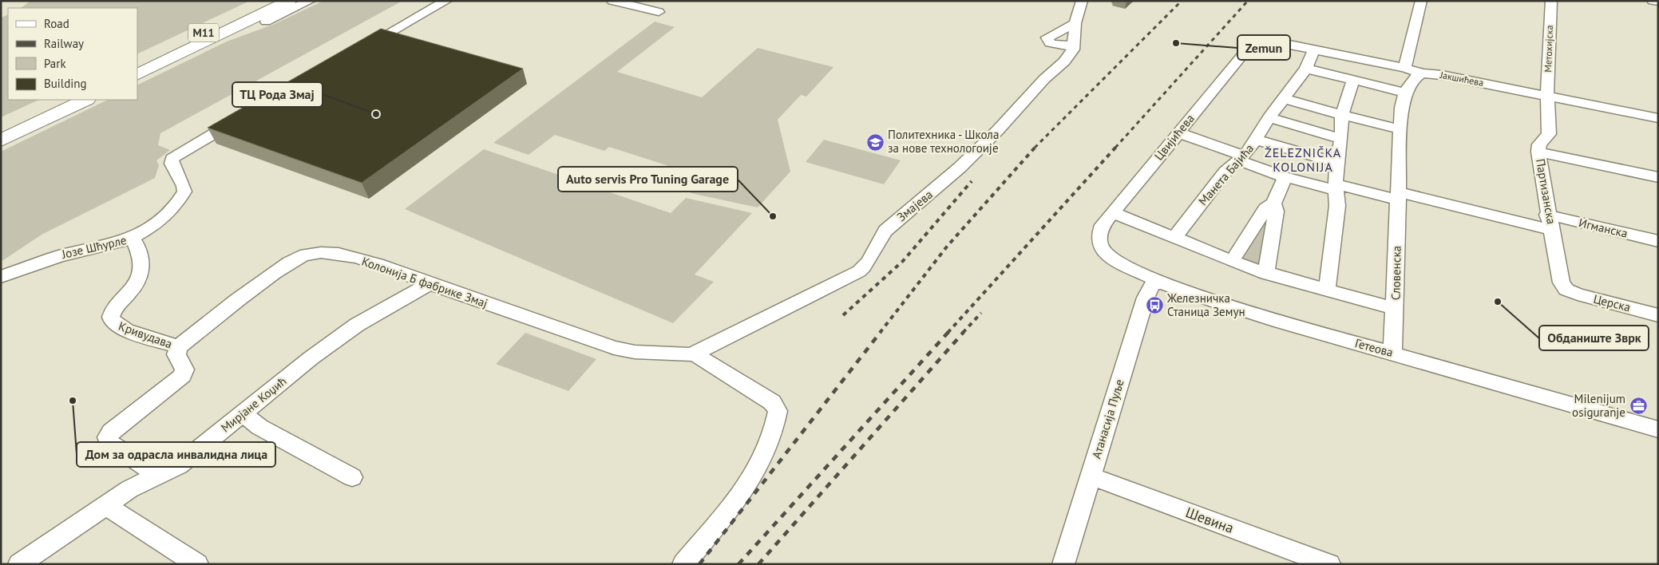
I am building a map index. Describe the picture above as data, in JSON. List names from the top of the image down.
{
  "streets": {
    "highway": ["M11"],
    "street": [
      "Метохијска",
      "Јакшићева",
      "Цвијићева",
      "Манета Бајића",
      "Партизанска",
      "Змајева",
      "Игманска",
      "Јозе Шћурле",
      "Словенска",
      "Колонија Б фабрике Змај",
      "Церска",
      "Кривудава",
      "Гетеова",
      "Мирјане Коџић",
      "Атанасија Пуље",
      "Шевина"
    ]
  },
  "crossings": [
    ["Метохијска", "Јакшићева"],
    ["Метохијска", "Партизанска"],
    ["Јакшићева", "Цвијићева"],
    ["Јакшићева", "Манета Бајића"],
    ["Јакшићева", "Партизанска"],
    ["Јакшићева", "Словенска"],
    ["Цвијићева", "Гетеова"],
    ["Партизанска", "Игманска"],
    ["Партизанска", "Церска"],
    ["Змајева", "Колонија Б фабрике Змај"],
    ["Јозе Шћурле", "Кривудава"],
    ["Словенска", "Гетеова"],
    ["Колонија Б фабрике Змај", "Кривудава"],
    ["Колонија Б фабрике Змај", "Мирјане Коџић"],
    ["Гетеова", "Атанасија Пуље"],
    ["Атанасија Пуље", "Шевина"]
  ],
  "districts": ["ŽELEZNIČKA KOLONIJA"],
  "places": {
    "other": [
      "Zemun",
      "ТЦ Рода Змај",
      "Auto servis Pro Tuning Garage",
      "Обданиште Зврк",
      "Дом за одрасла инвалидна лица"
    ],
    "school or university": ["Политехника - Школа за нове технологоије"],
    "bus stop": ["Железничка Станица Земун"],
    "office": ["Milenijum osiguranje"]
  },
  "legend": [
    "Road",
    "Railway",
    "Park",
    "Building"
  ]
}
